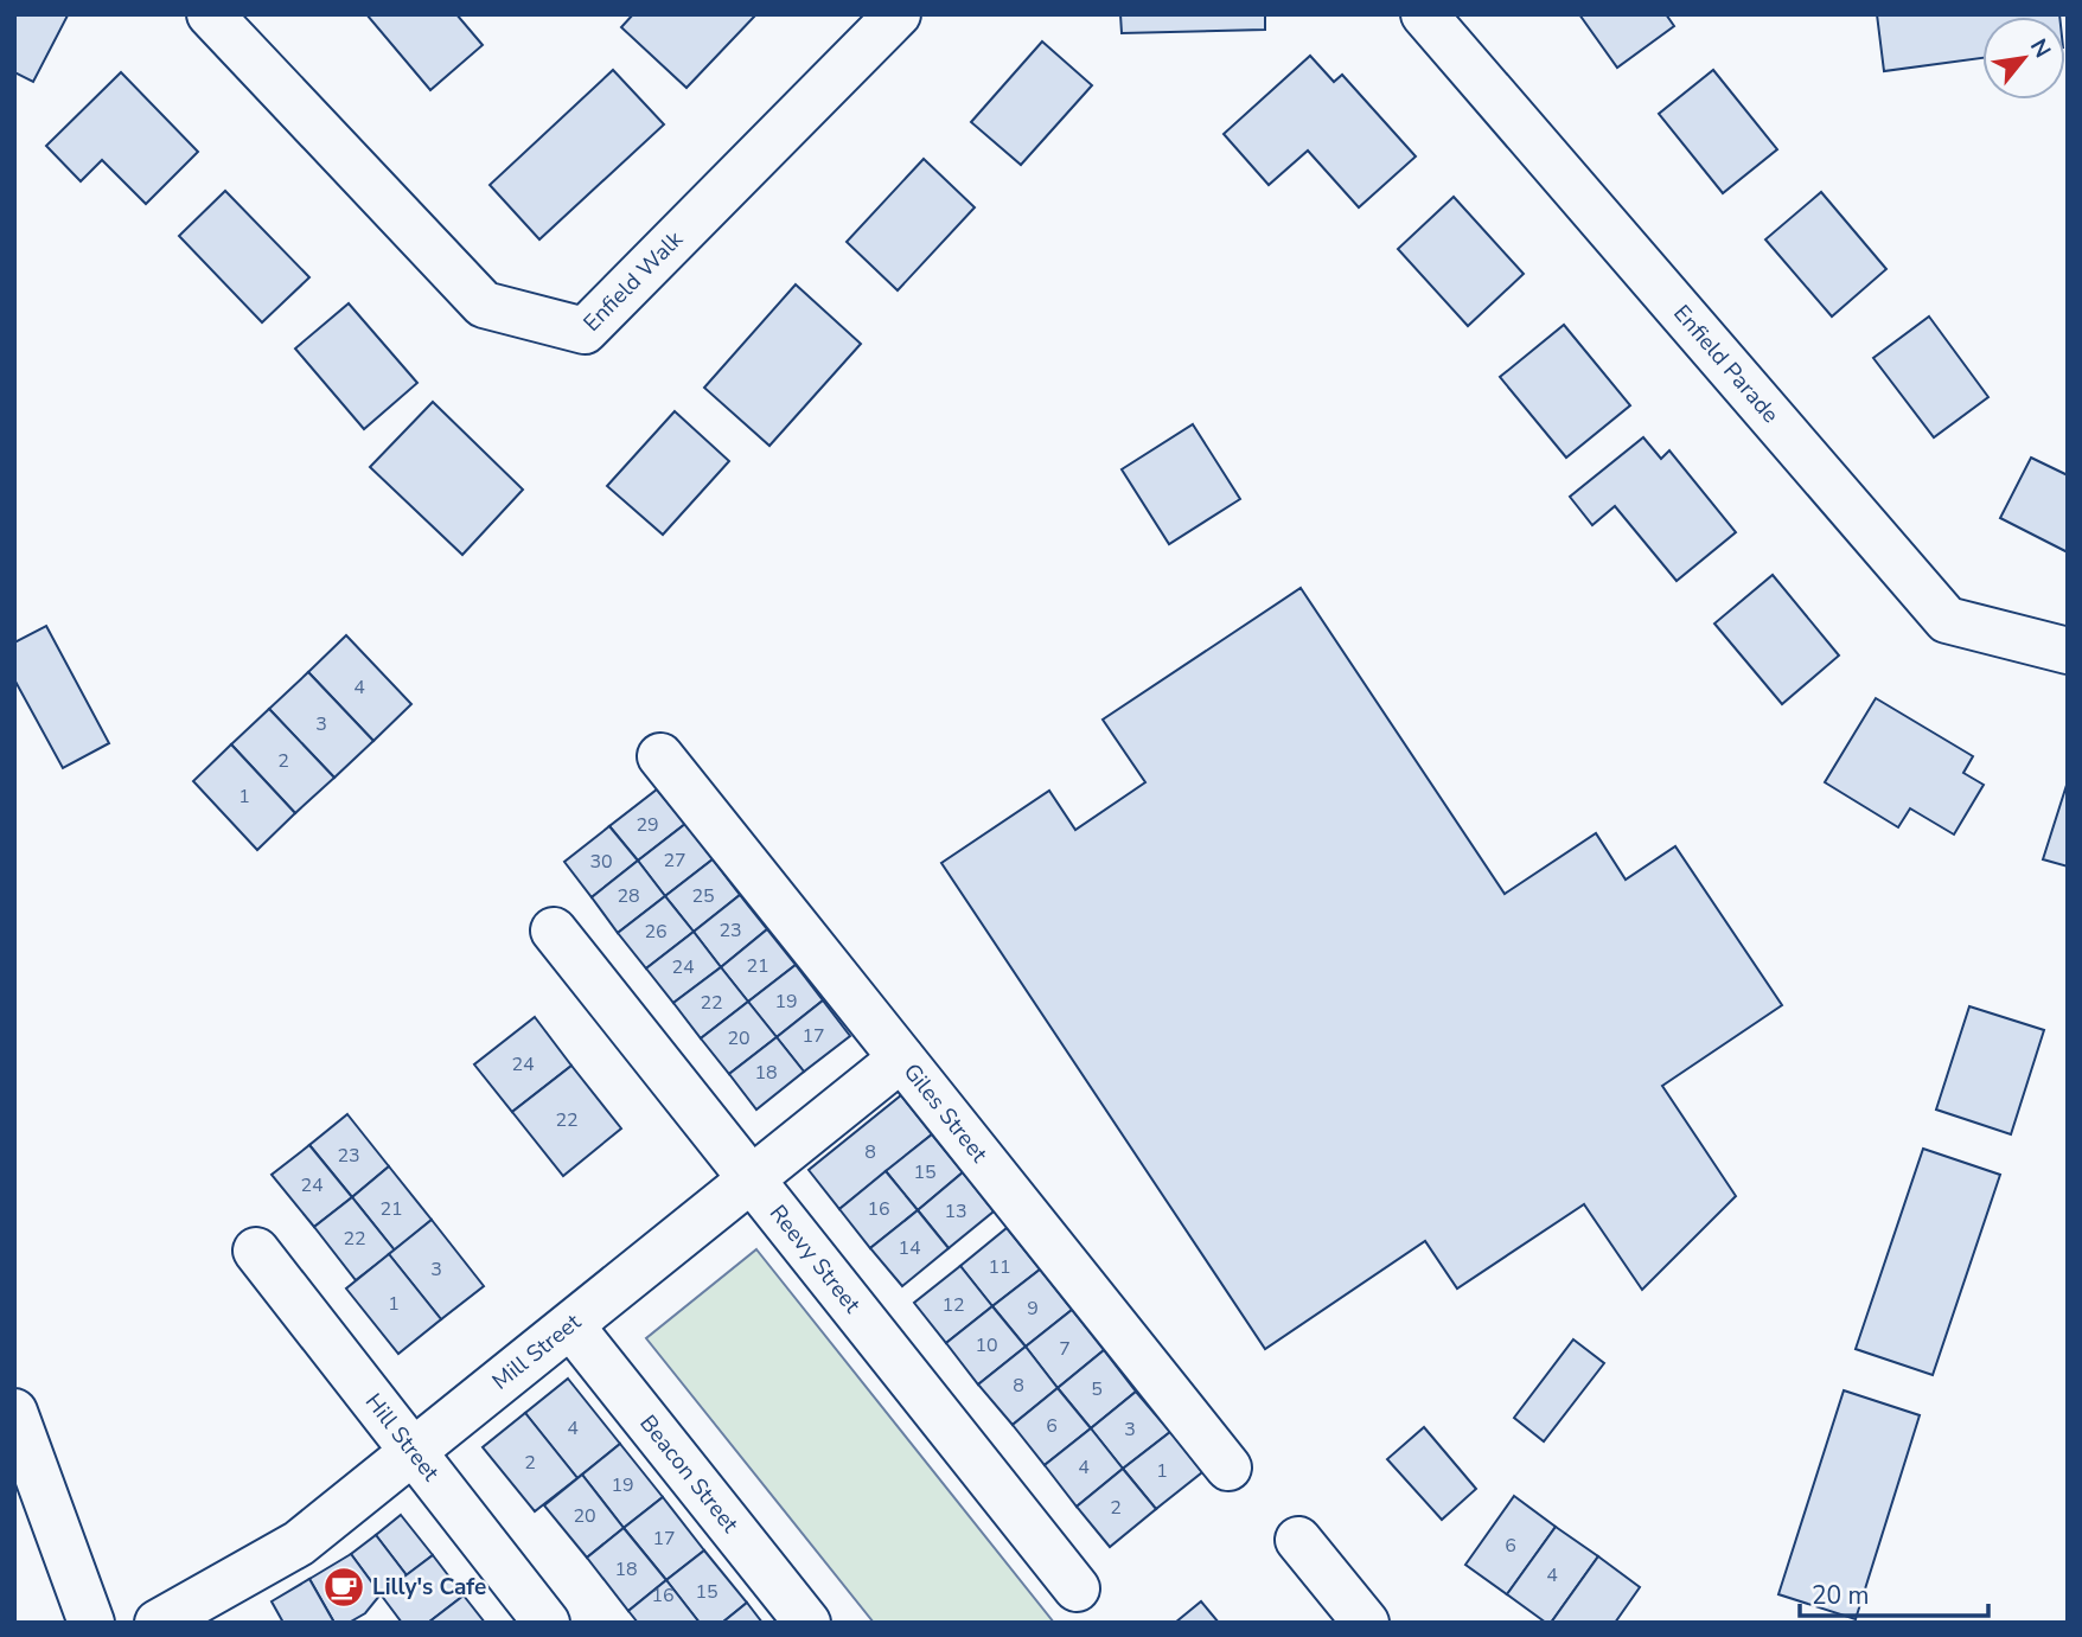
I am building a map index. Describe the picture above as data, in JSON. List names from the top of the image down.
{
  "streets": {
    "street": [
      "Enfield Walk",
      "Enfield Parade",
      "Giles Street",
      "Reevy Street",
      "Mill Street",
      "Hill Street",
      "Beacon Street"
    ]
  },
  "crossings": [
    ["Giles Street", "Mill Street"],
    ["Reevy Street", "Mill Street"],
    ["Mill Street", "Hill Street"],
    ["Mill Street", "Beacon Street"]
  ],
  "places": {
    "cafe": ["Lilly's Cafe"]
  },
  "house_numbers": [
    "4",
    "3",
    "2",
    "1",
    "29",
    "27",
    "30",
    "28",
    "25",
    "23",
    "26",
    "21",
    "24",
    "19",
    "22",
    "17",
    "20",
    "24",
    "18",
    "22",
    "8",
    "23",
    "15",
    "24",
    "21",
    "16",
    "13",
    "22",
    "14",
    "11",
    "3",
    "1",
    "12",
    "9",
    "10",
    "7",
    "8",
    "5",
    "6",
    "4",
    "3",
    "2",
    "4",
    "1",
    "19",
    "2",
    "20",
    "17",
    "6",
    "18",
    "4",
    "15",
    "16"
  ],
  "scale_bar": "20 m",
  "north": "top right"
}
